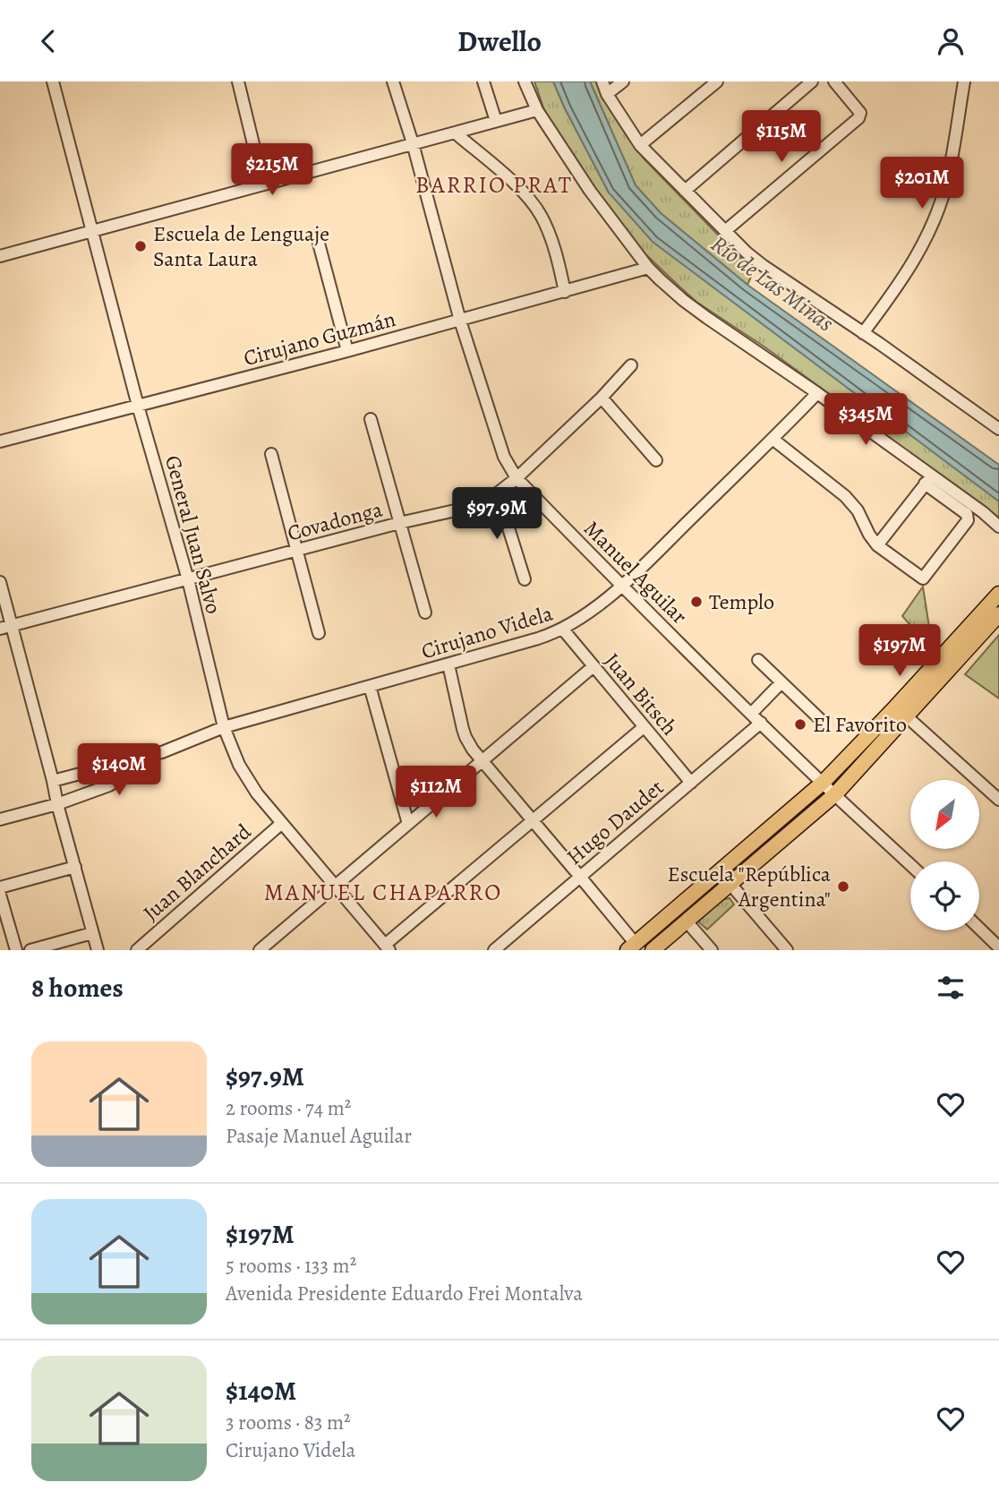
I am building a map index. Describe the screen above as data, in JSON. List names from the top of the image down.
{
  "streets": {
    "street": [
      "Cirujano Guzmán",
      "Covadonga",
      "General Juan Salvo",
      "Manuel Aguilar",
      "Cirujano Videla",
      "Juan Bitsch",
      "Hugo Daudet",
      "Juan Blanchard"
    ]
  },
  "crossings": [
    ["Cirujano Guzmán", "General Juan Salvo"],
    ["Cirujano Guzmán", "Manuel Aguilar"],
    ["Covadonga", "General Juan Salvo"],
    ["Covadonga", "Manuel Aguilar"],
    ["General Juan Salvo", "Cirujano Videla"],
    ["General Juan Salvo", "Juan Blanchard"],
    ["Manuel Aguilar", "Cirujano Videla"],
    ["Manuel Aguilar", "Hugo Daudet"],
    ["Cirujano Videla", "Juan Bitsch"],
    ["Juan Bitsch", "Hugo Daudet"]
  ],
  "districts": ["BARRIO PRAT", "MANUEL CHAPARRO"],
  "water": ["Río de Las Minas"],
  "places": [
    "Escuela de Lenguaje Santa Laura",
    "Templo",
    "El Favorito",
    "Escuela \"República Argentina\""
  ],
  "north": "bottom left",
  "page": {
    "header": "Dwello",
    "price": [
      "$115M",
      "$215M",
      "$201M",
      "$345M",
      "$97.9M",
      "$197M",
      "$140M",
      "$112M"
    ],
    "heading": "8 homes",
    "list": [
      {
        "name": "$97.9M",
        "note": "2 rooms · 74 m² · Pasaje Manuel Aguilar"
      },
      {
        "name": "$197M",
        "note": "5 rooms · 133 m² · Avenida Presidente Eduardo Frei Montalva"
      },
      {
        "name": "$140M",
        "note": "3 rooms · 83 m² · Cirujano Videla"
      }
    ]
  }
}
